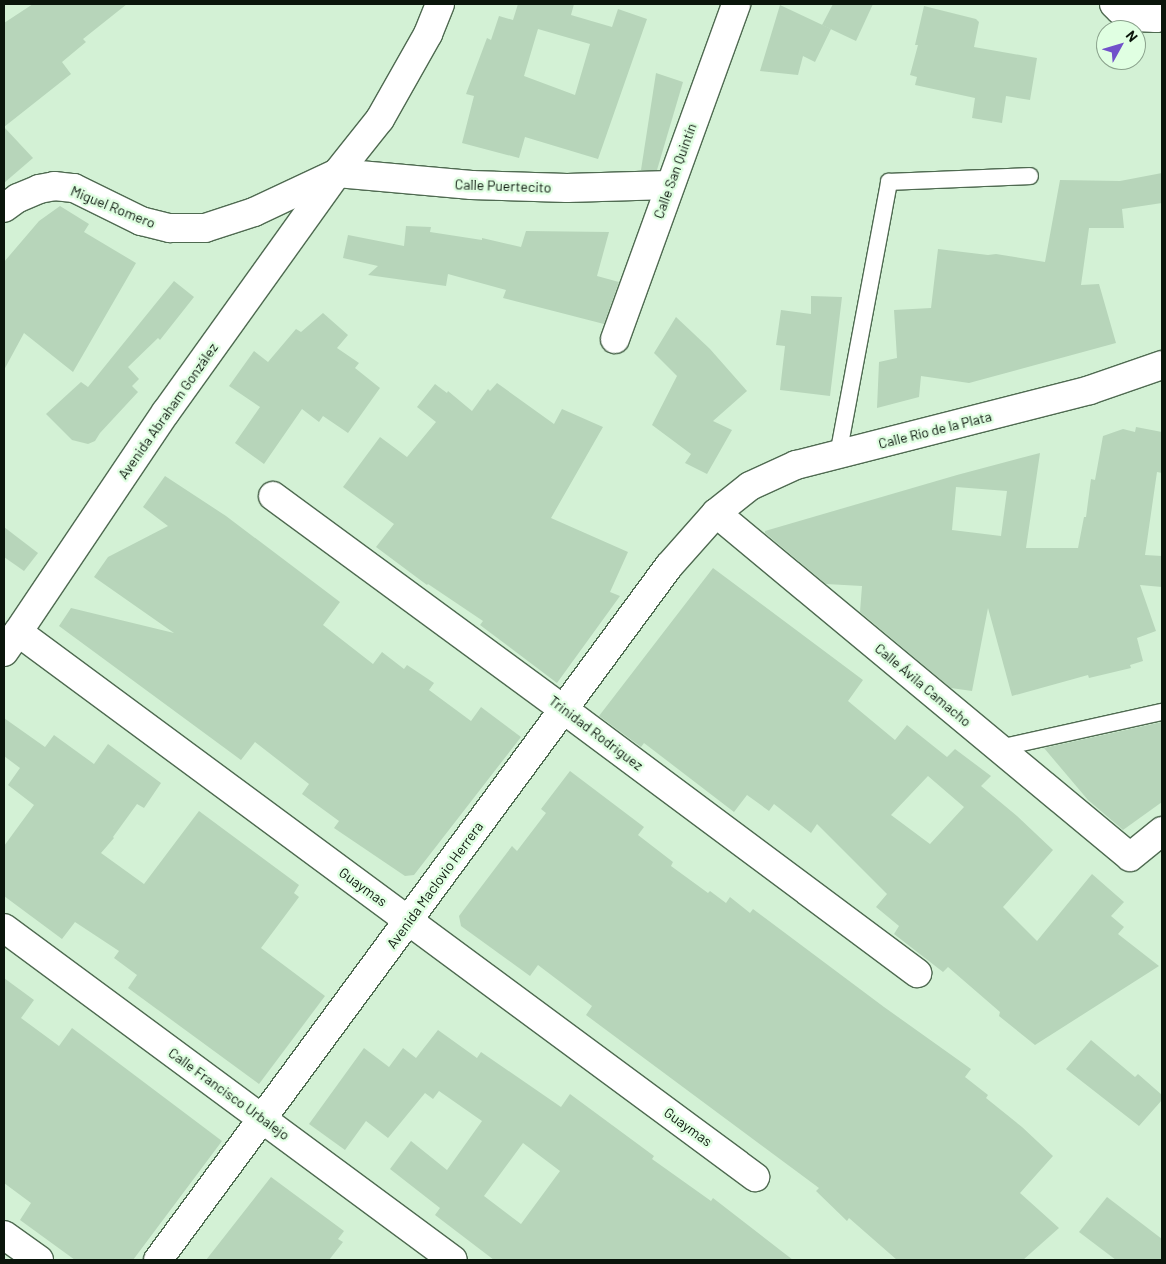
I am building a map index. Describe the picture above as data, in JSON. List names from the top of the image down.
{
  "streets": {
    "street": [
      "Calle San Quintín",
      "Calle Puertecito",
      "Miguel Romero",
      "Avenida Abraham González",
      "Calle Río de la Plata",
      "Calle Ávila Camacho",
      "Trinidad Rodriguez",
      "Avenida Maclovio Herrera",
      "Guaymas",
      "Calle Francisco Urbalejo"
    ]
  },
  "crossings": [
    ["Calle San Quintín", "Calle Puertecito"],
    ["Calle Puertecito", "Miguel Romero"],
    ["Calle Puertecito", "Avenida Abraham González"],
    ["Miguel Romero", "Avenida Abraham González"],
    ["Avenida Abraham González", "Guaymas"],
    ["Calle Río de la Plata", "Calle Ávila Camacho"],
    ["Calle Río de la Plata", "Avenida Maclovio Herrera"],
    ["Calle Ávila Camacho", "Avenida Maclovio Herrera"],
    ["Trinidad Rodriguez", "Avenida Maclovio Herrera"],
    ["Avenida Maclovio Herrera", "Guaymas"],
    ["Avenida Maclovio Herrera", "Calle Francisco Urbalejo"]
  ],
  "north": "top right"
}
